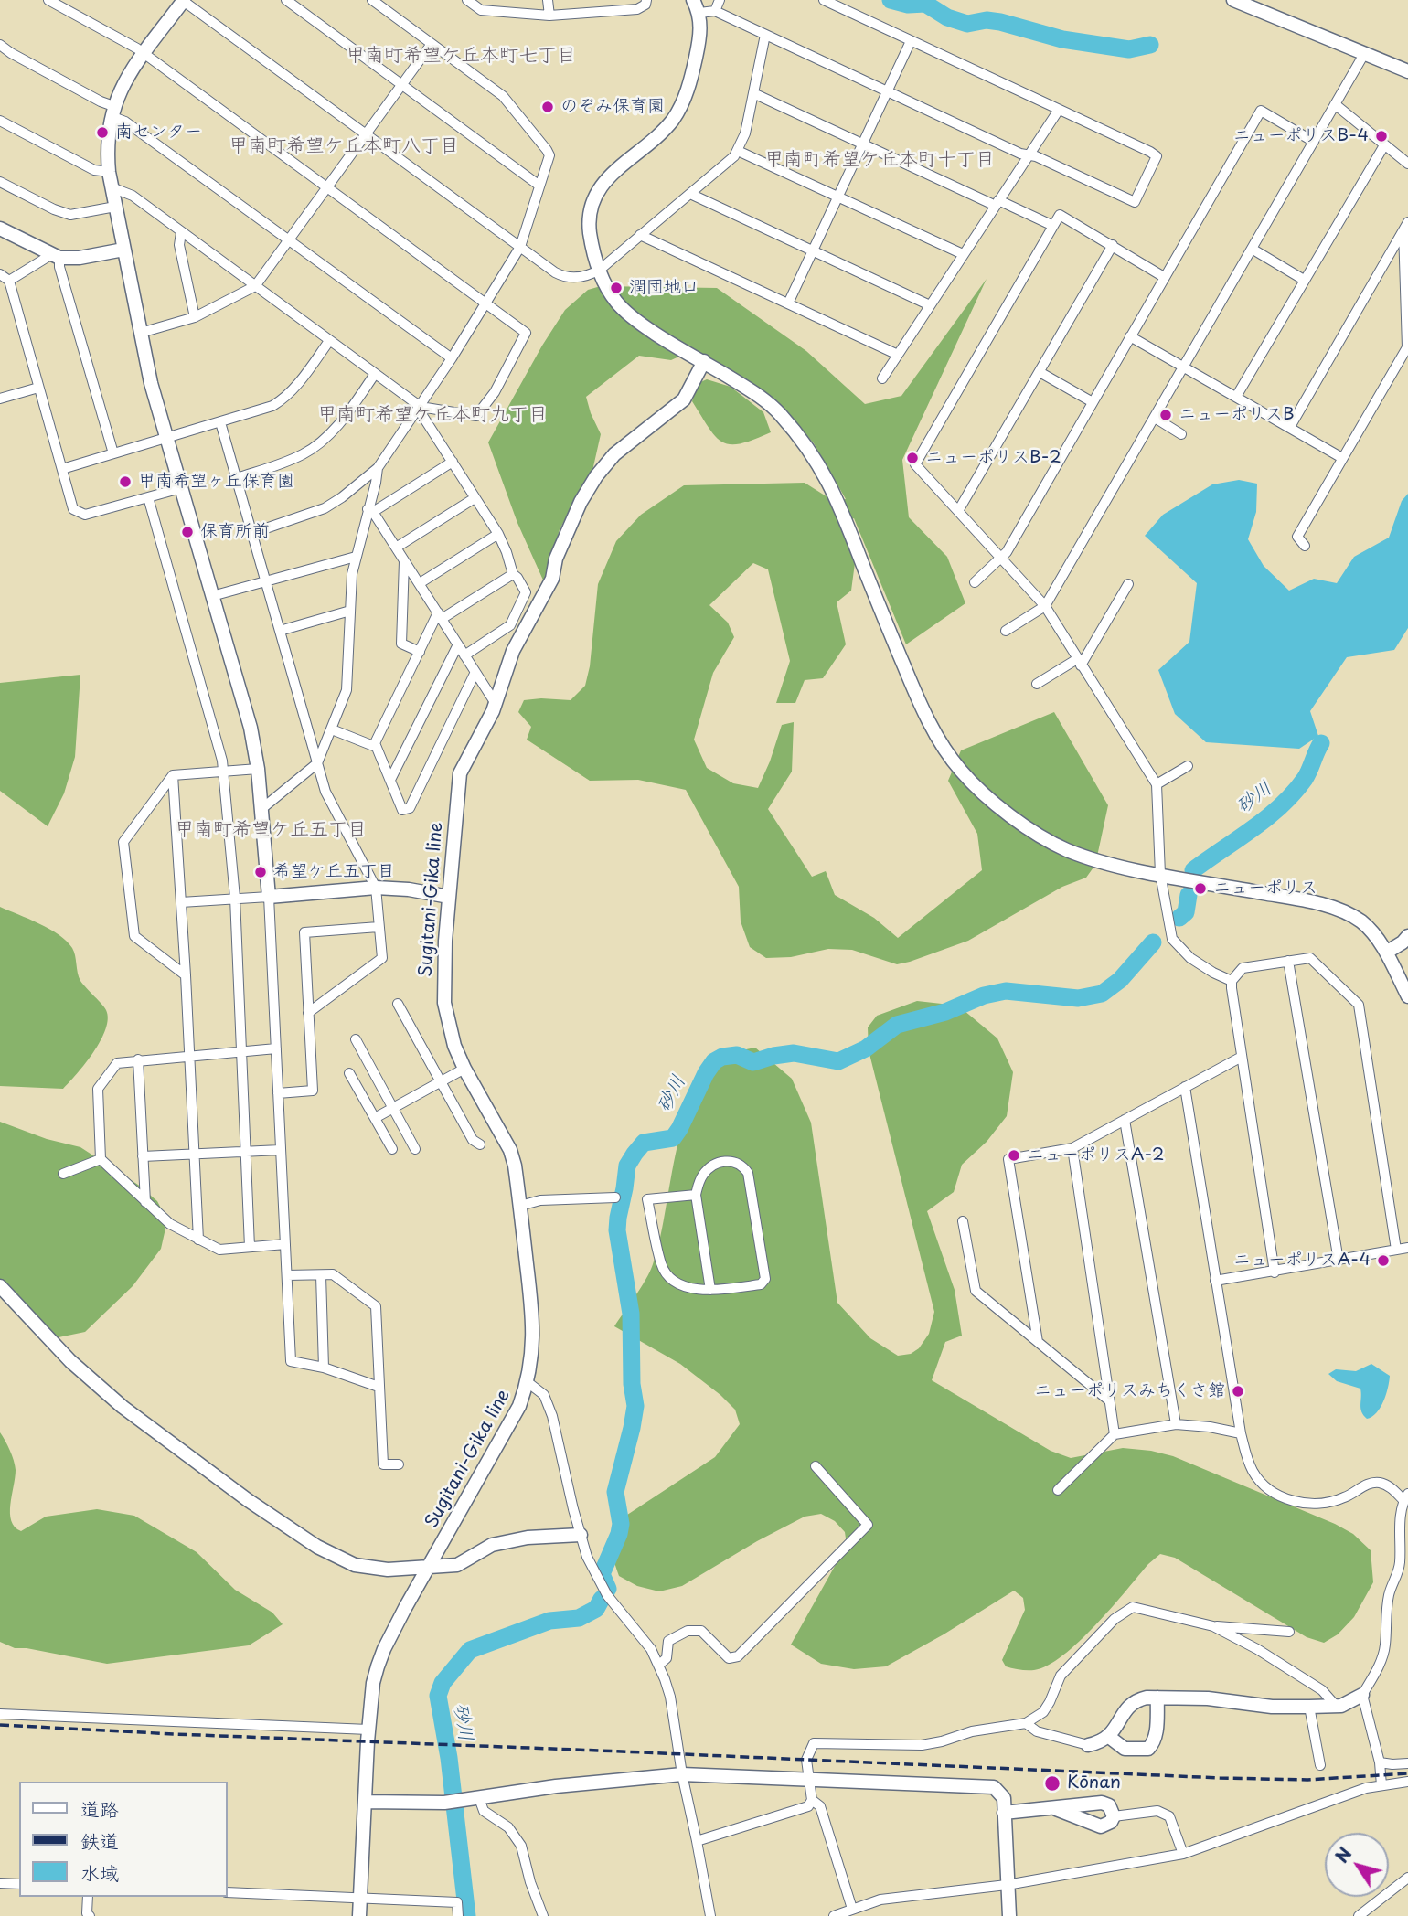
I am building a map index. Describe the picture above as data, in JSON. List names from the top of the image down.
{
  "streets": {
    "street": ["Sugitani-Gika line"]
  },
  "districts": [
    "甲南町希望ケ丘本町七丁目",
    "甲南町希望ケ丘本町八丁目",
    "甲南町希望ケ丘本町十丁目",
    "甲南町希望ケ丘本町九丁目",
    "甲南町希望ケ丘五丁目"
  ],
  "water": ["砂川"],
  "places": [
    "のぞみ保育園",
    "南センター",
    "ニューポリスB-4",
    "潤団地口",
    "ニューポリスB",
    "ニューポリスB-2",
    "甲南希望ヶ丘保育園",
    "保育所前",
    "希望ケ丘五丁目",
    "ニューポリス",
    "ニューポリスA-2",
    "ニューポリスA-4",
    "ニューポリスみちくさ館",
    "Kōnan"
  ],
  "legend": ["道路", "鉄道", "水域"],
  "north": "top left"
}
